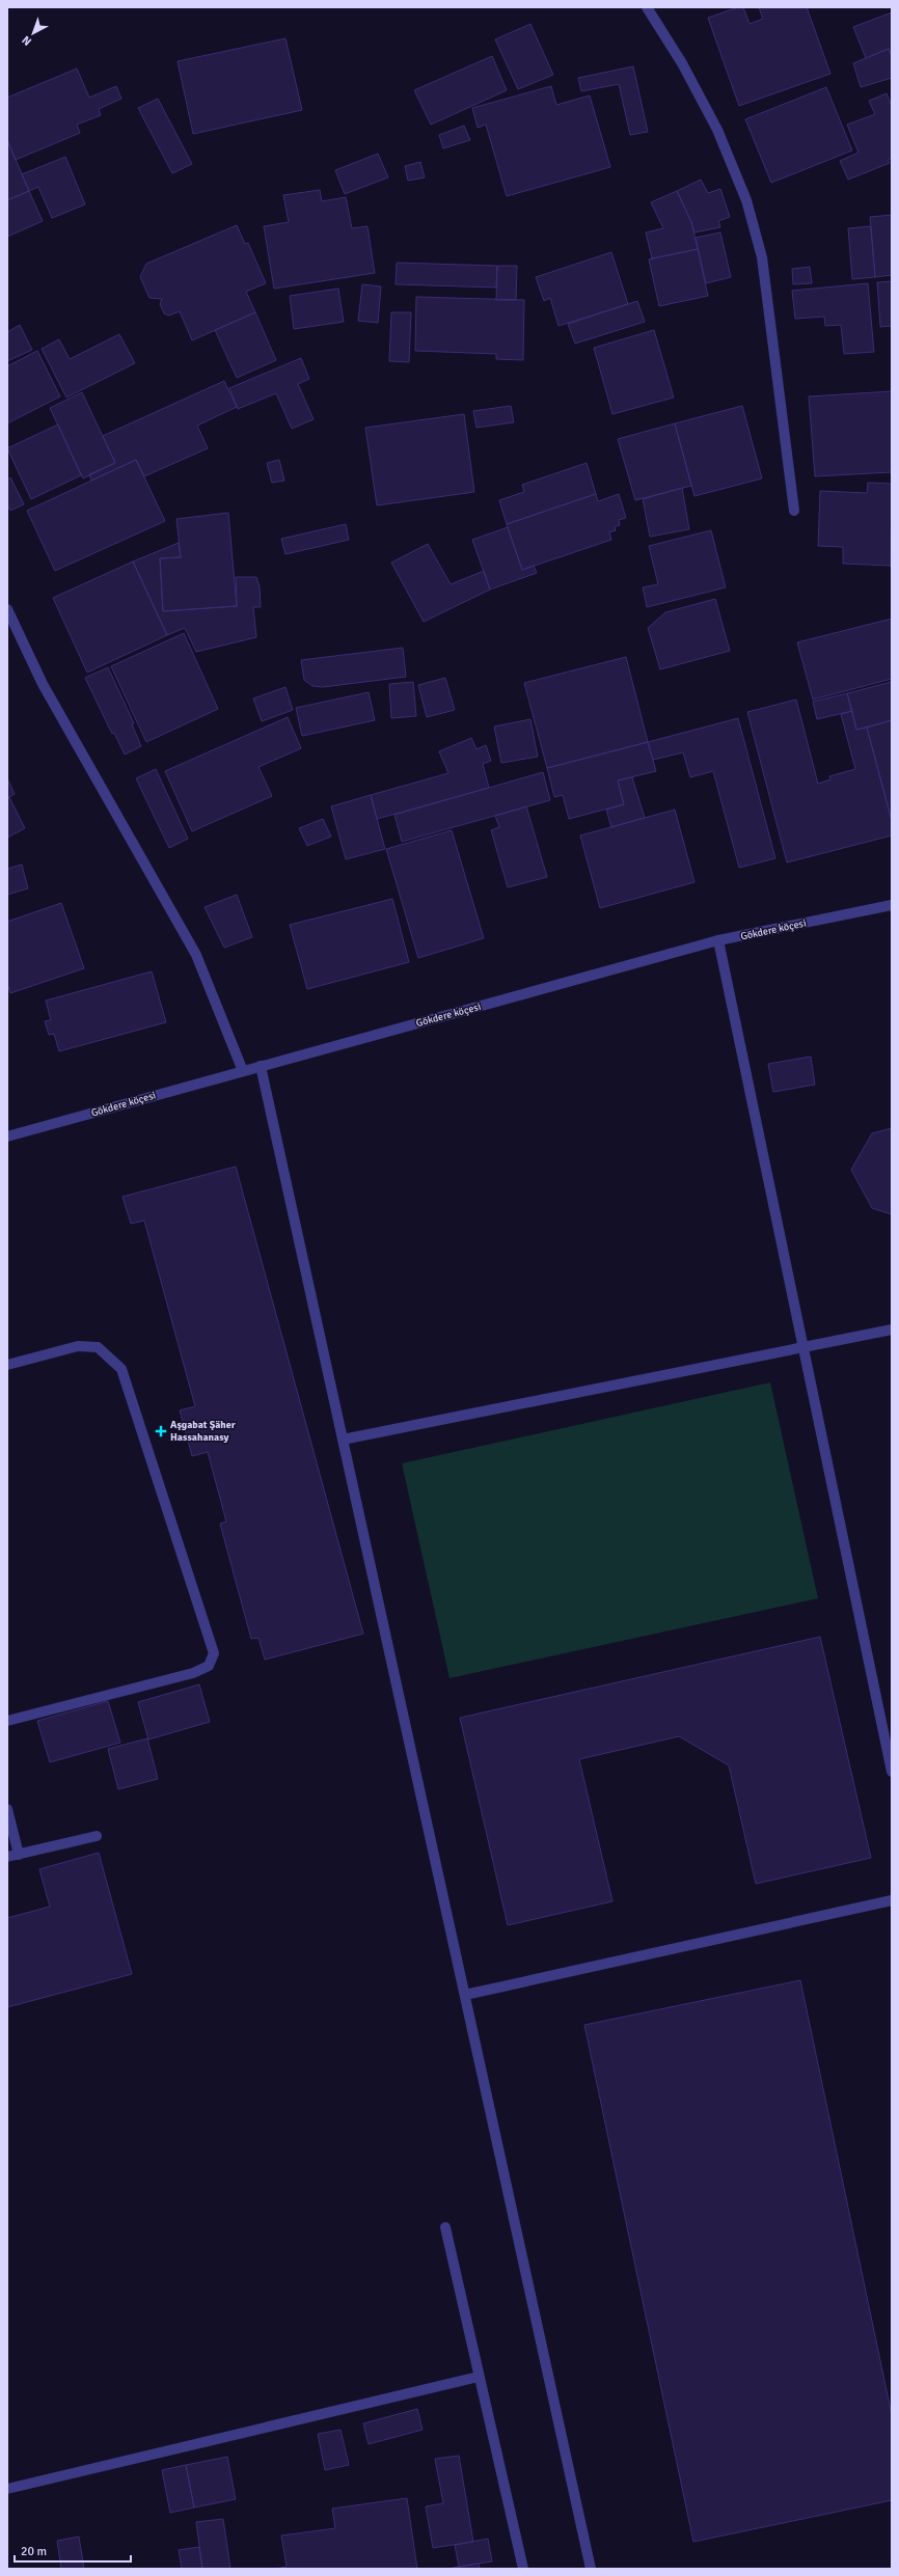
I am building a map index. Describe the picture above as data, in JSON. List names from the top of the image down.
{
  "streets": {
    "street": ["Gökdere köçesi"]
  },
  "places": {
    "health": ["Aşgabat Şäher Hassahanasy"]
  },
  "scale_bar": "20 m",
  "north": "bottom left"
}
